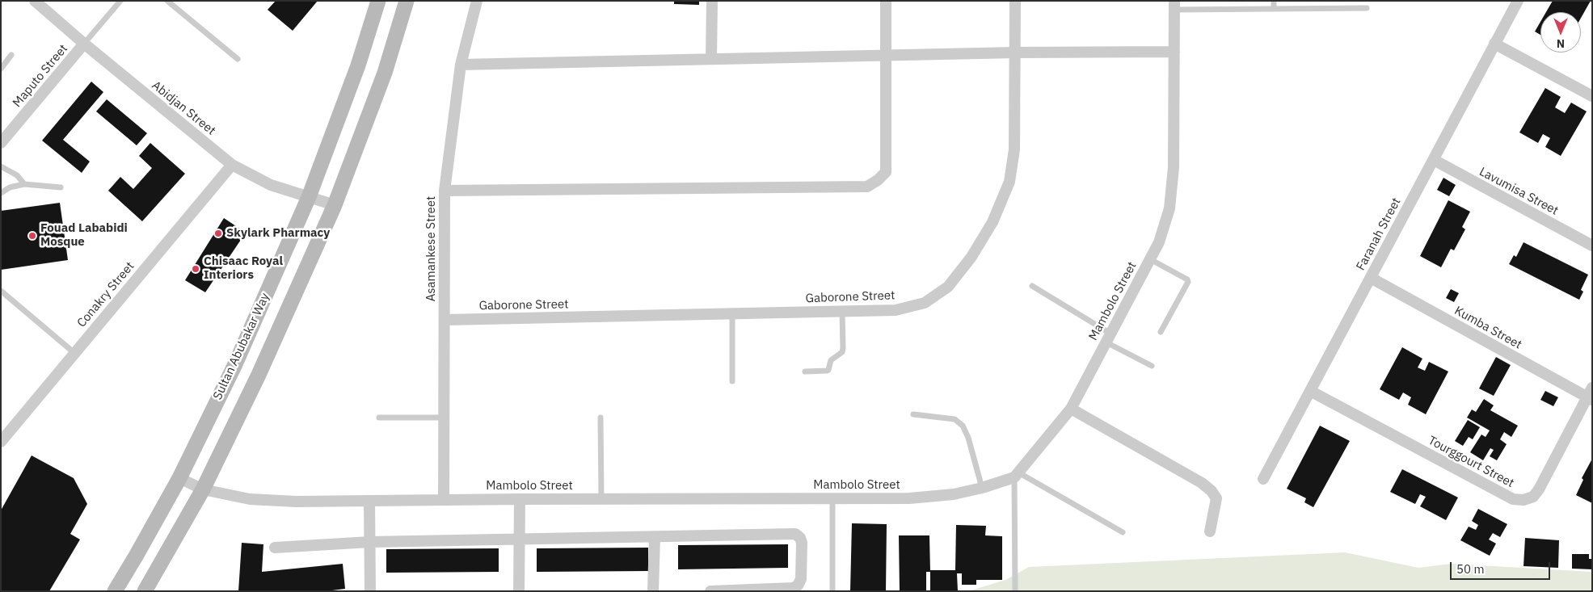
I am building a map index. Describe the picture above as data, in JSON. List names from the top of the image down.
{
  "streets": {
    "main road": ["Sultan Abubakar Way"],
    "street": [
      "Maputo Street",
      "Abidjan Street",
      "Lavumisa Street",
      "Faranah Street",
      "Asamankese Street",
      "Conakry Street",
      "Gaborone Street",
      "Mambolo Street",
      "Kumba Street",
      "Tourggourt Street"
    ]
  },
  "crossings": [
    ["Maputo Street", "Abidjan Street"],
    ["Abidjan Street", "Conakry Street"],
    ["Abidjan Street", "Sultan Abubakar Way"],
    ["Lavumisa Street", "Faranah Street"],
    ["Faranah Street", "Kumba Street"],
    ["Faranah Street", "Tourggourt Street"],
    ["Asamankese Street", "Gaborone Street"],
    ["Asamankese Street", "Mambolo Street"],
    ["Mambolo Street", "Sultan Abubakar Way"],
    ["Kumba Street", "Tourggourt Street"]
  ],
  "places": ["Skylark Pharmacy", "Fouad Lababidi Mosque", "Chisaac Royal Interiors"],
  "scale_bar": "50 m",
  "north": "bottom"
}
